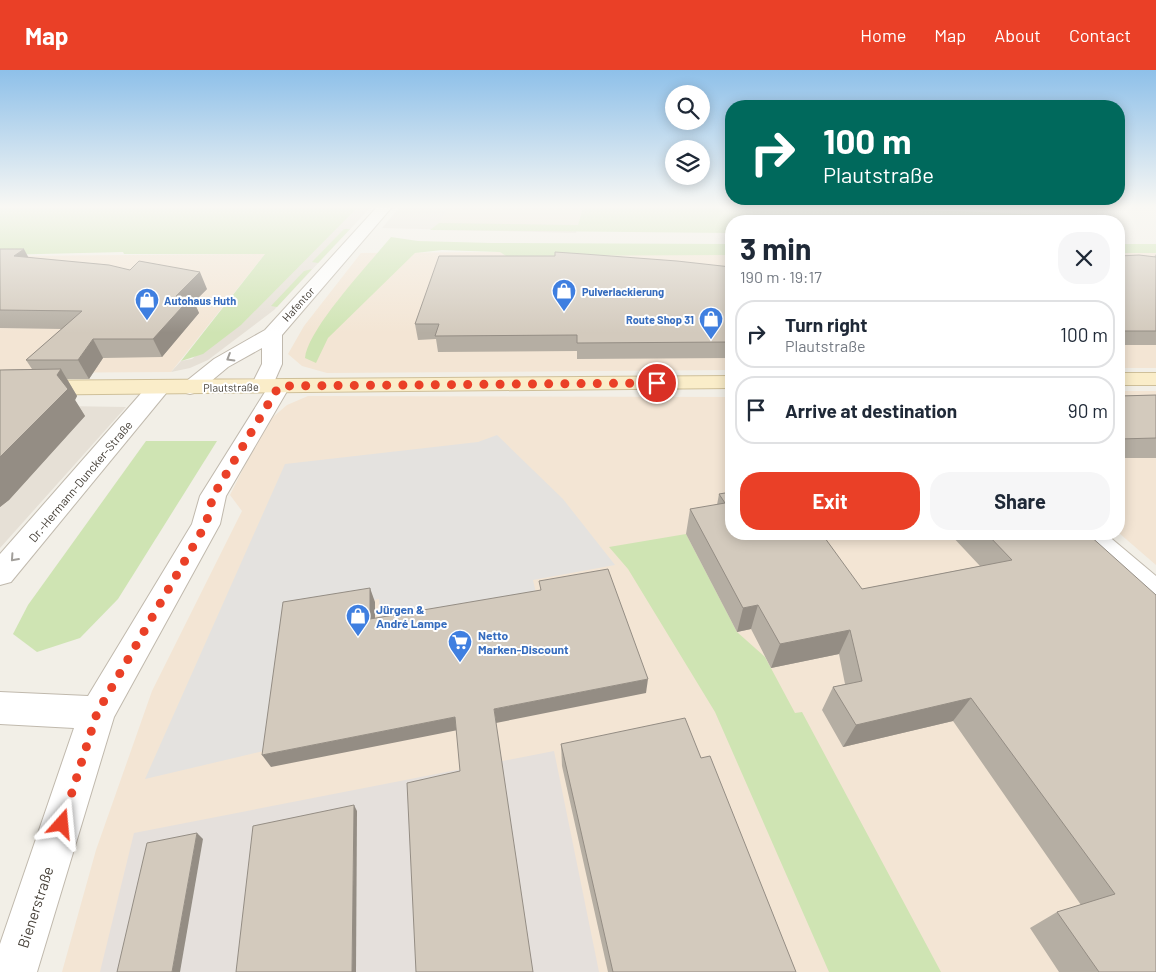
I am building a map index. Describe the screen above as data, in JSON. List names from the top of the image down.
{
  "streets": {
    "main road": ["Plautstraße"],
    "street": ["Hafentor", "Dr.-Hermann-Duncker-Straße", "Bienerstraße"]
  },
  "crossings": [
    ["Hafentor", "Plautstraße"],
    ["Hafentor", "Bienerstraße"],
    ["Plautstraße", "Dr.-Hermann-Duncker-Straße"],
    ["Plautstraße", "Bienerstraße"]
  ],
  "one_way": ["Hafentor", "Dr.-Hermann-Duncker-Straße"],
  "places": {
    "shop": [
      "Pulverlackierung",
      "Autohaus Huth",
      "Route Shop 31",
      "Jürgen & André Lampe"
    ],
    "supermarket": ["Netto Marken-Discount"]
  },
  "page": {
    "header": "Map",
    "nav": [
      "Home",
      "Map",
      "About",
      "Contact"
    ],
    "turn": ["100 m", "Plautstraße"],
    "heading": ["3 min", "190 m · 19:17"],
    "list": [
      {
        "name": "Turn right",
        "note": "Plautstraße",
        "value": "100 m"
      },
      {
        "name": "Arrive at destination",
        "value": "90 m"
      }
    ],
    "buttons": ["Exit", "Share"]
  }
}
